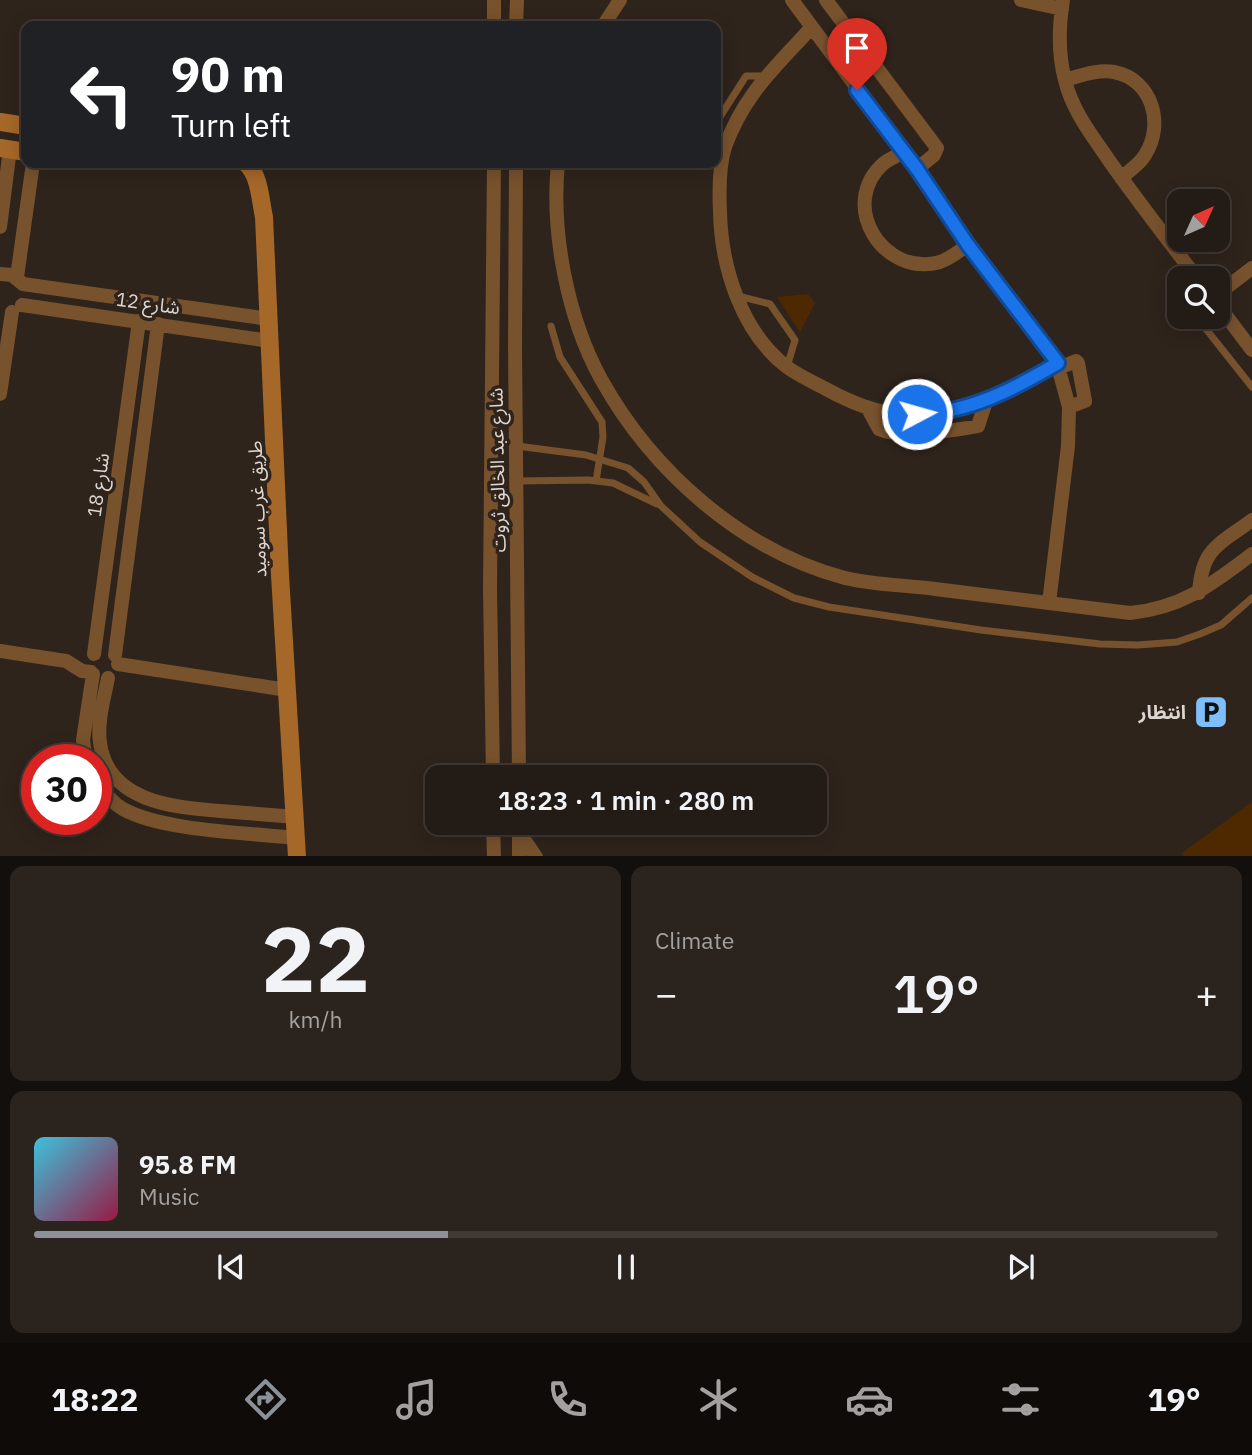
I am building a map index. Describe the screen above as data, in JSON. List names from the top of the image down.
{
  "streets": {
    "street": [
      "شارع 12",
      "شارع عبد الخالق ثروت",
      "شارع 18",
      "طريق غرب سوميد"
    ]
  },
  "crossings": [
    ["شارع 12", "شارع 18"],
    ["شارع 12", "طريق غرب سوميد"]
  ],
  "places": {
    "parking": ["انتظار"]
  },
  "north": "top right",
  "page": {
    "turn": ["90 m", "Turn left"],
    "limit": "30",
    "trip": "18:23 · 1 min · 280 m",
    "tile": [
      ["22", "km/h"],
      "Climate"
    ],
    "heat": ["−", "19°", "+"],
    "song": ["95.8 FM", "Music"],
    "tabs": ["18:22", "19°"]
  }
}
